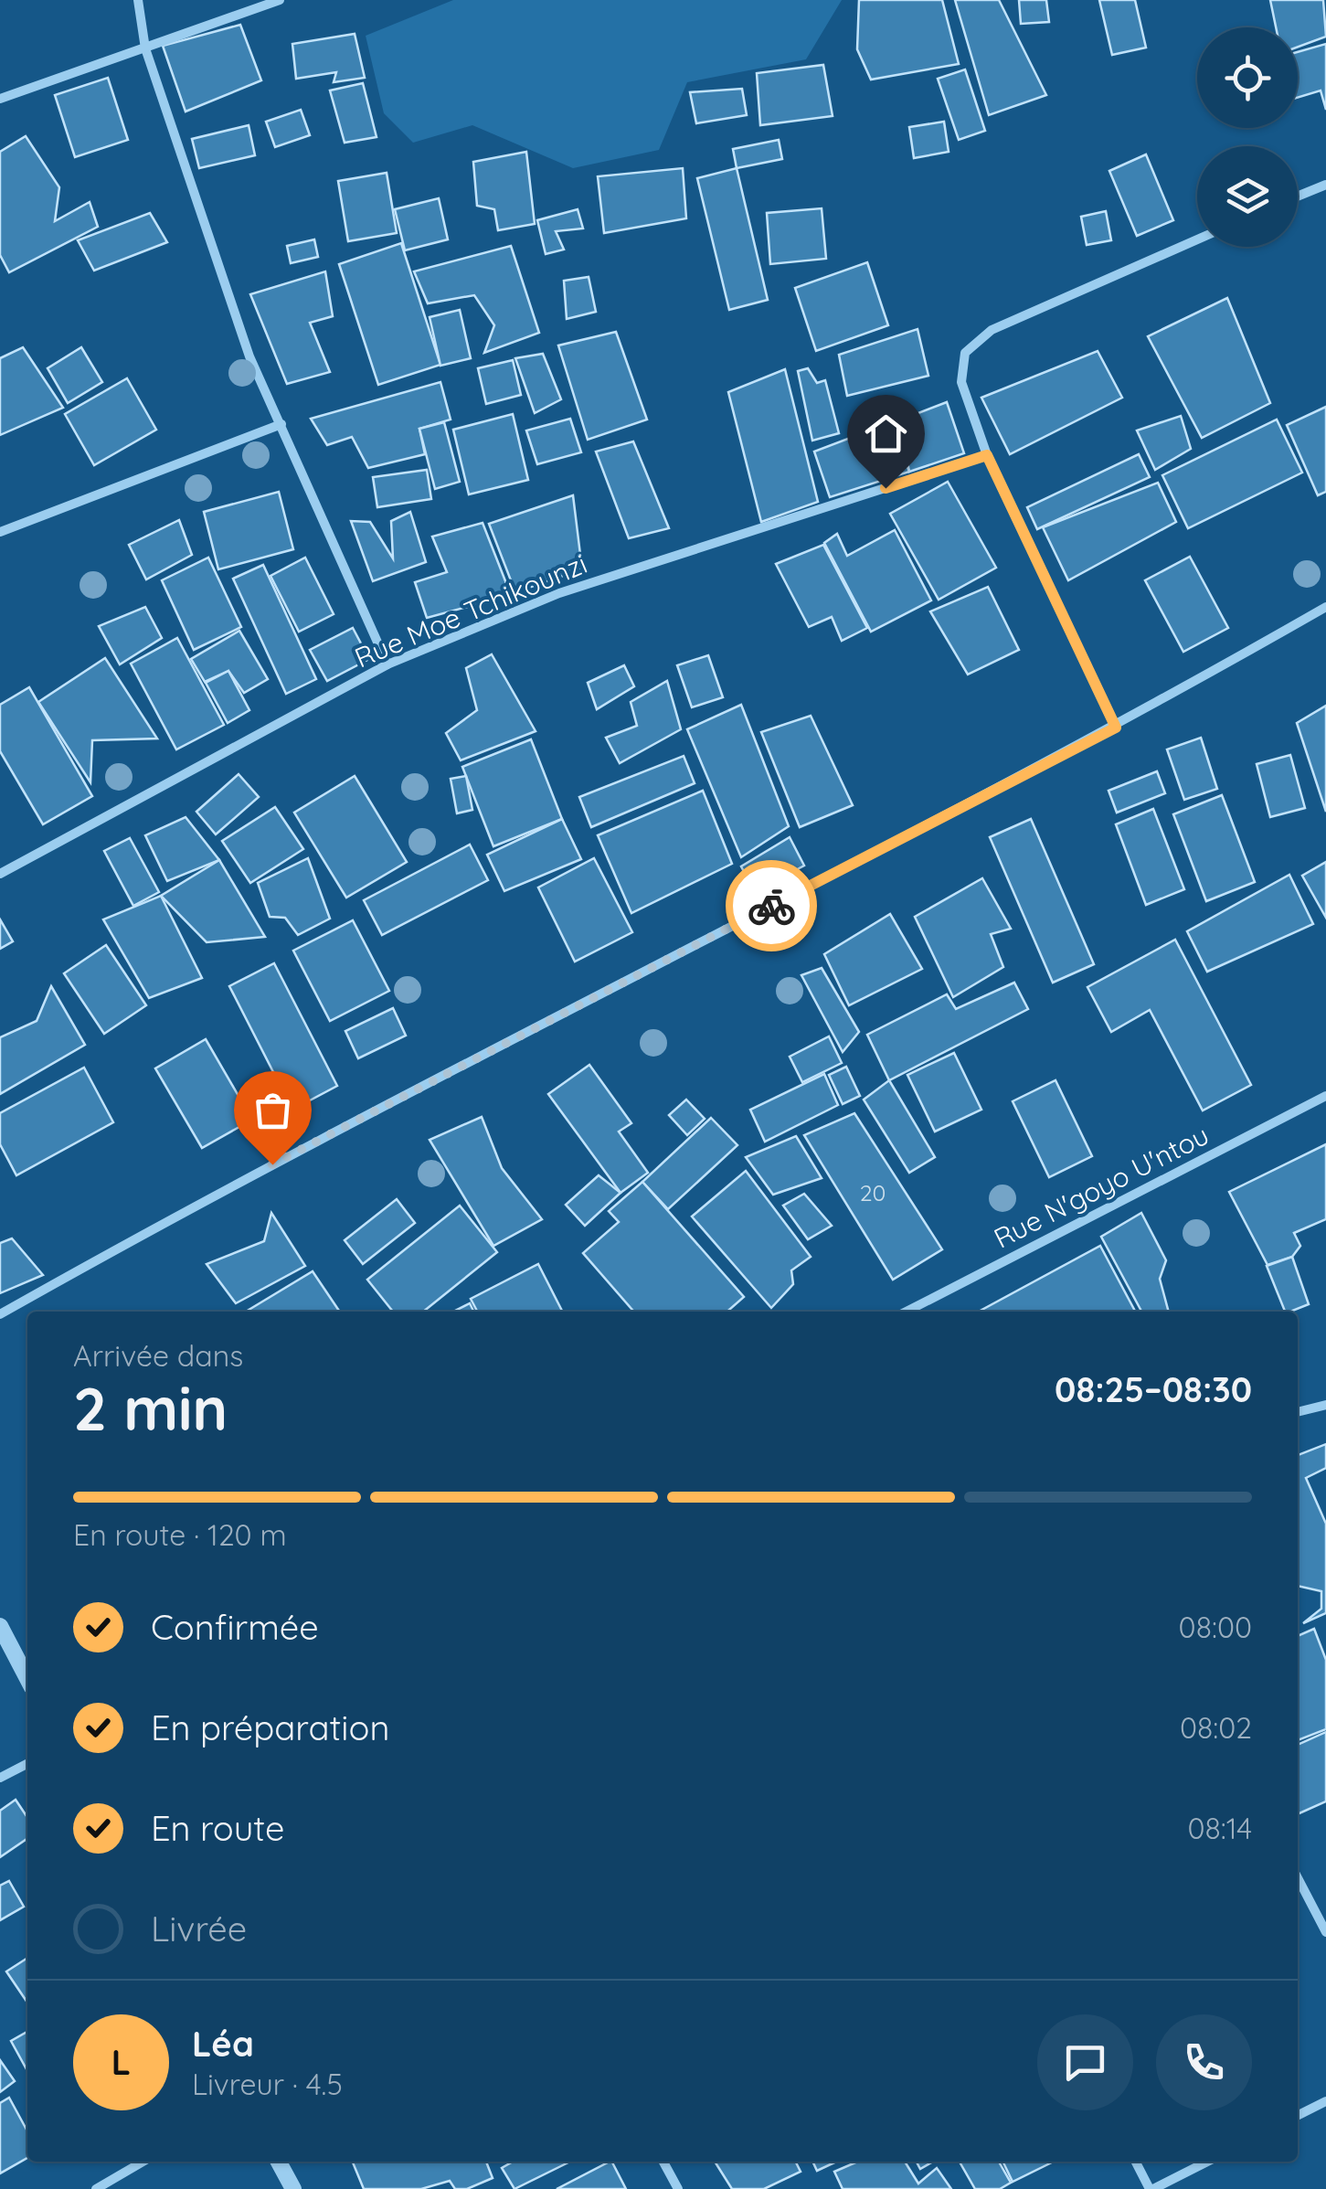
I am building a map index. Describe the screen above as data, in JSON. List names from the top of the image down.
{
  "streets": {
    "street": ["Rue Moe Tchikounzi", "Rue N'goyo U'ntou"]
  },
  "house_numbers": ["20"],
  "page": {
    "heading": ["2 min", "Arrivée dans", "08:25–08:30"],
    "panel": ["Léa", "Livreur · 4.5"],
    "bar": "En route · 120 m",
    "list": [
      ["Confirmée", "08:00"],
      ["En préparation", "08:02"],
      ["En route", "08:14"],
      "Livrée"
    ],
    "round": "L"
  }
}
